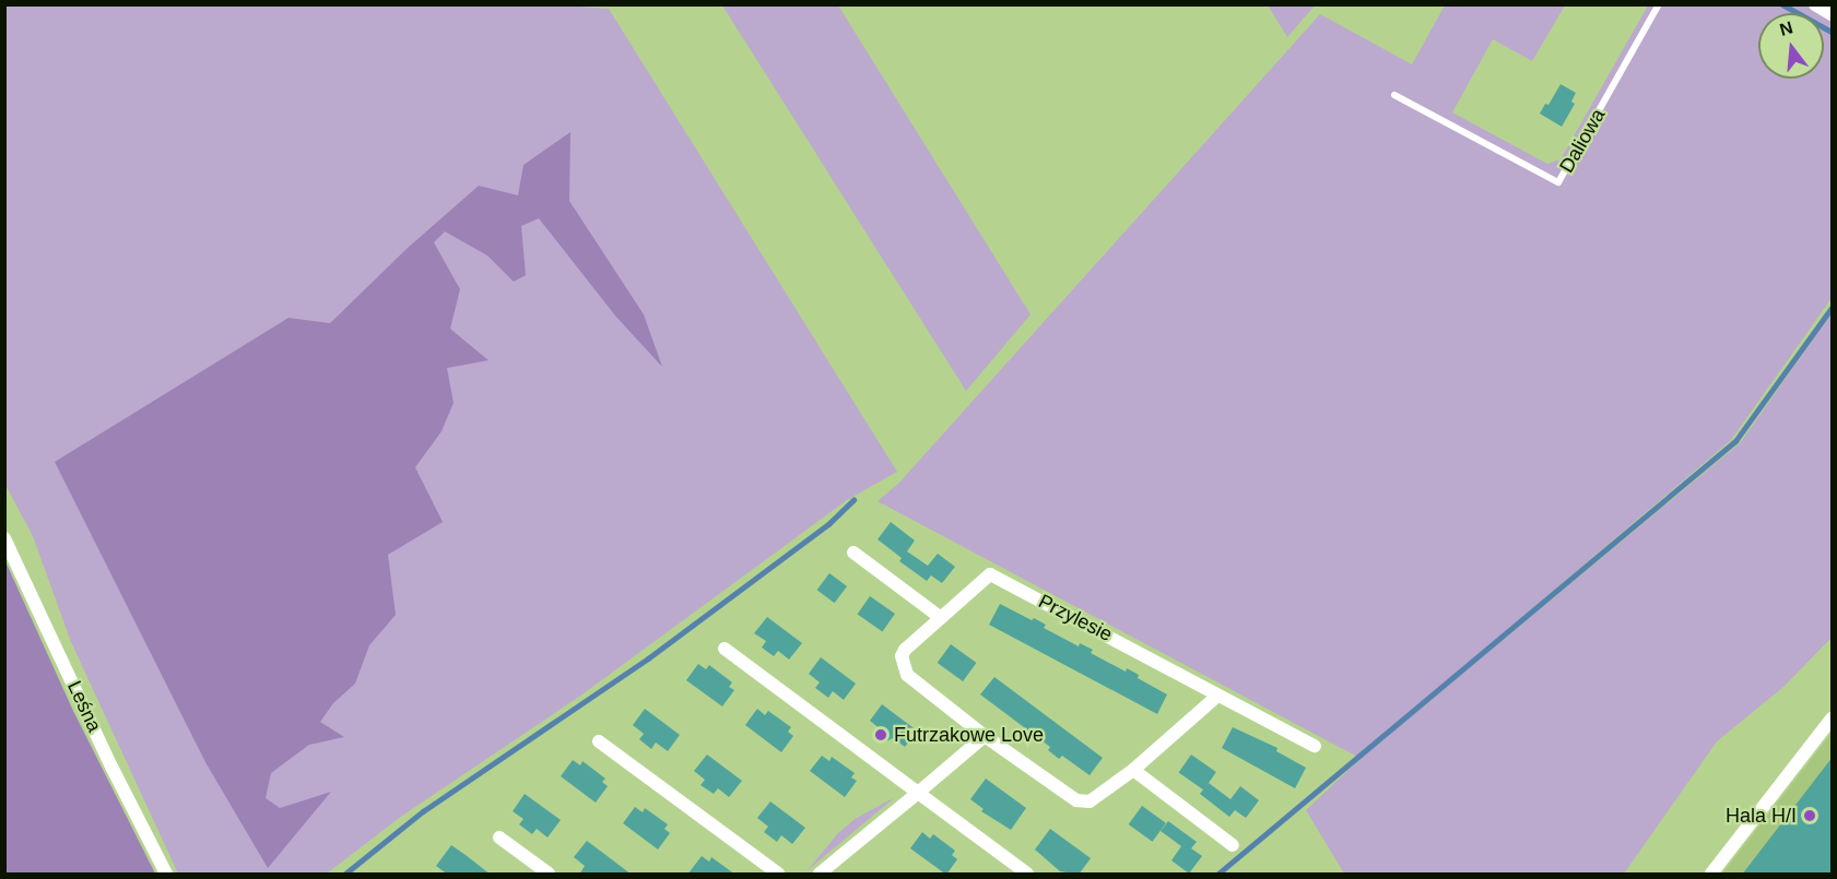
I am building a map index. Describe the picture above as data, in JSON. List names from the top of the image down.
{
  "streets": {
    "street": ["Przylesie", "Leśna"],
    "lane": ["Daliowa"]
  },
  "places": ["Futrzakowe Love", "Hala H/I"],
  "north": "top"
}
